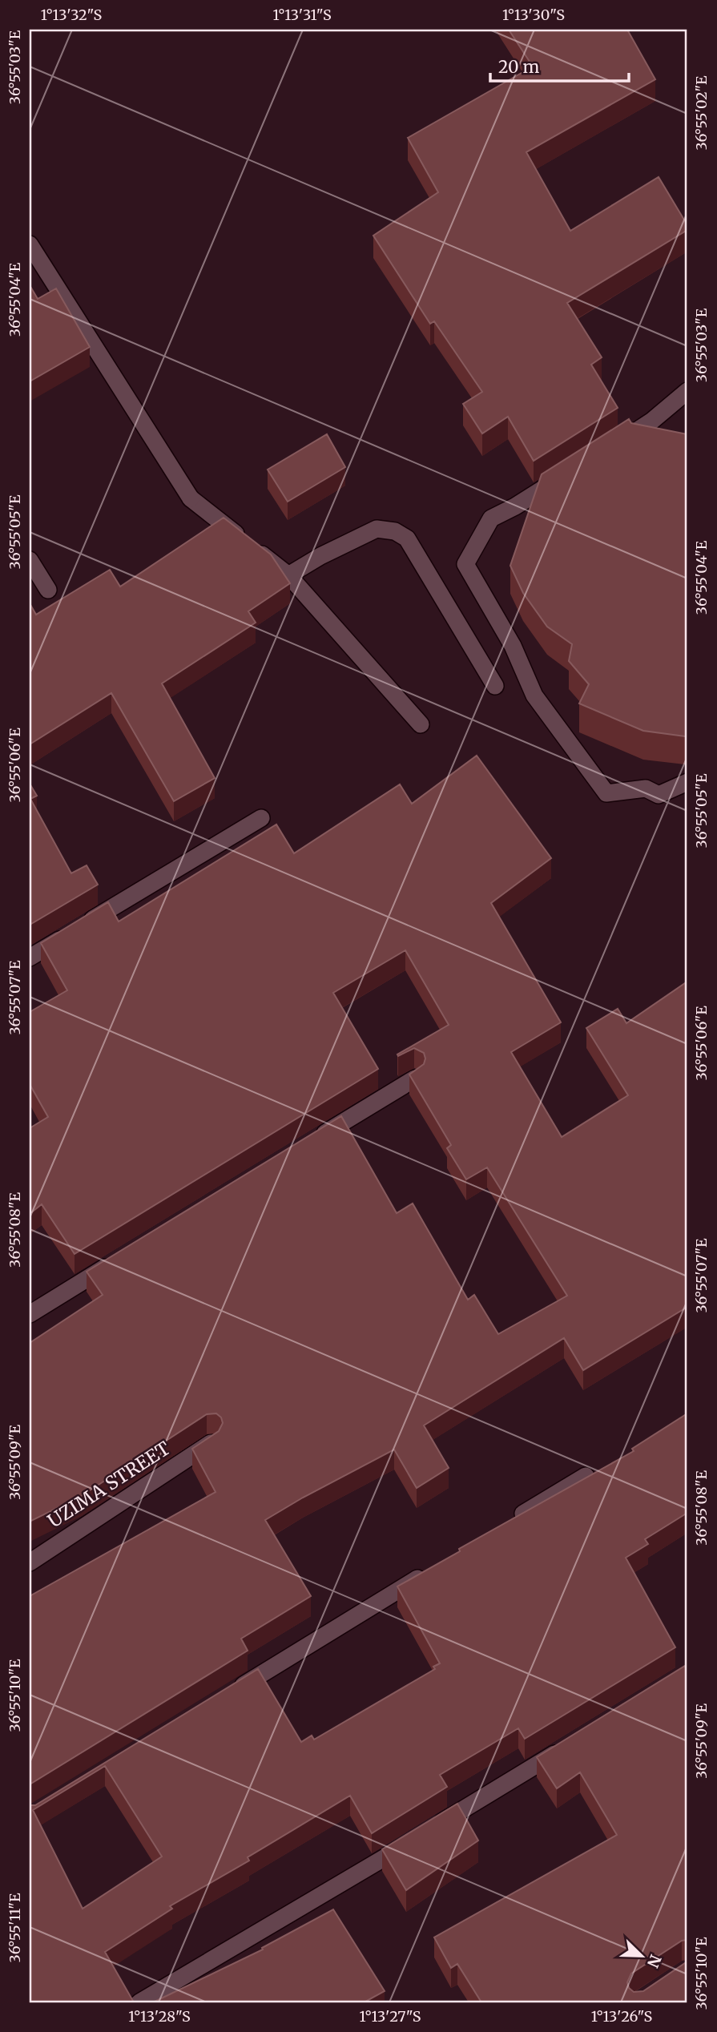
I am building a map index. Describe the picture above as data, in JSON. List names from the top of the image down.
{
  "streets": {
    "street": ["UZIMA STREET"]
  },
  "scale_bar": "20 m",
  "north": "bottom right",
  "coordinates": [
    "1°13'32\"S",
    "1°13'31\"S",
    "1°13'30\"S",
    "36°55'03\"E",
    "36°55'02\"E",
    "36°55'04\"E",
    "36°55'05\"E",
    "36°55'06\"E",
    "36°55'07\"E",
    "36°55'08\"E",
    "36°55'09\"E",
    "36°55'10\"E",
    "36°55'11\"E",
    "1°13'28\"S",
    "1°13'27\"S",
    "1°13'26\"S"
  ]
}
